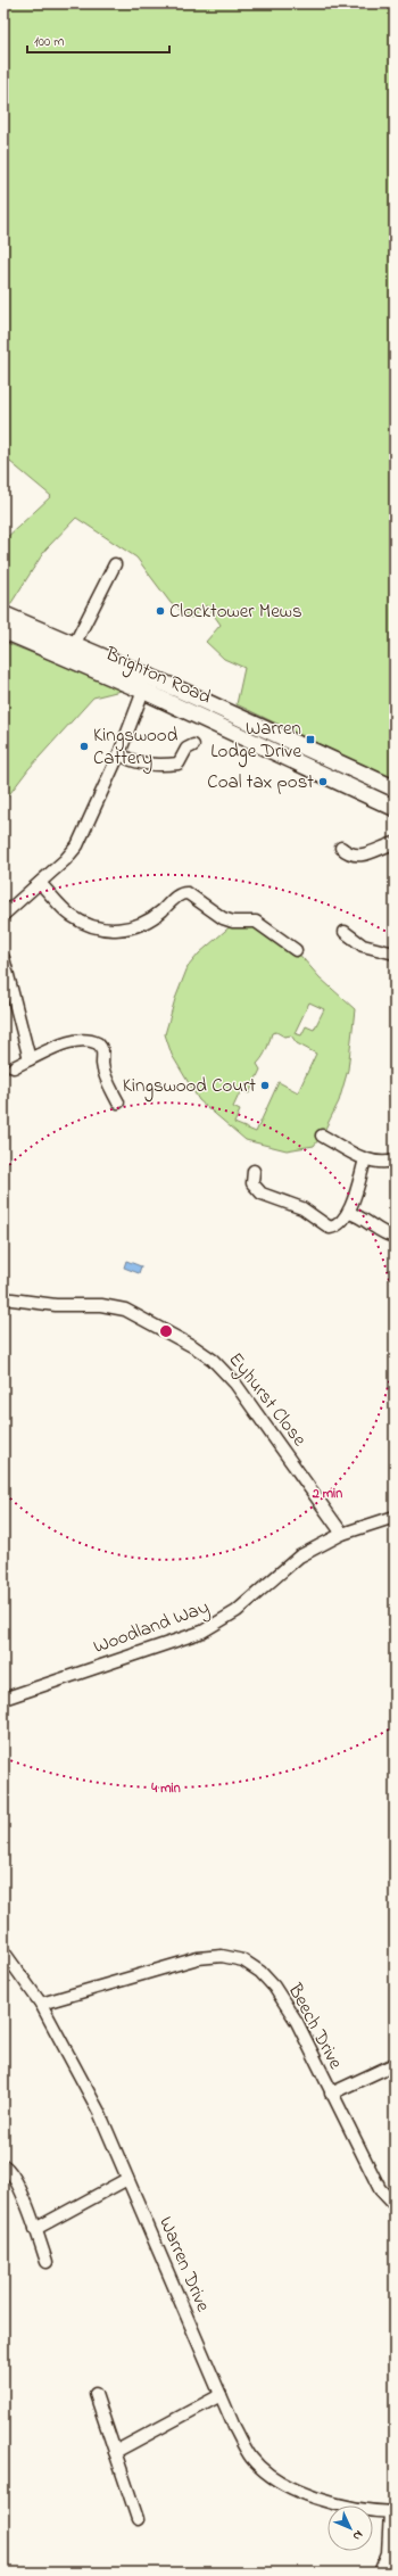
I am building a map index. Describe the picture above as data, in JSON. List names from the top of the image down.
{
  "streets": {
    "highway": ["Brighton Road"],
    "street": [
      "Eyhurst Close",
      "Woodland Way",
      "Beech Drive",
      "Warren Drive"
    ]
  },
  "crossings": [
    ["Eyhurst Close", "Woodland Way"],
    ["Beech Drive", "Warren Drive"]
  ],
  "places": {
    "other": [
      "Clocktower Mews",
      "Kingswood Cattery",
      "Coal tax post",
      "Kingswood Court"
    ],
    "transit": ["Warren Lodge Drive"]
  },
  "scale_bar": "100 m",
  "north": "bottom right",
  "rings": ["2 min", "4 min"]
}
